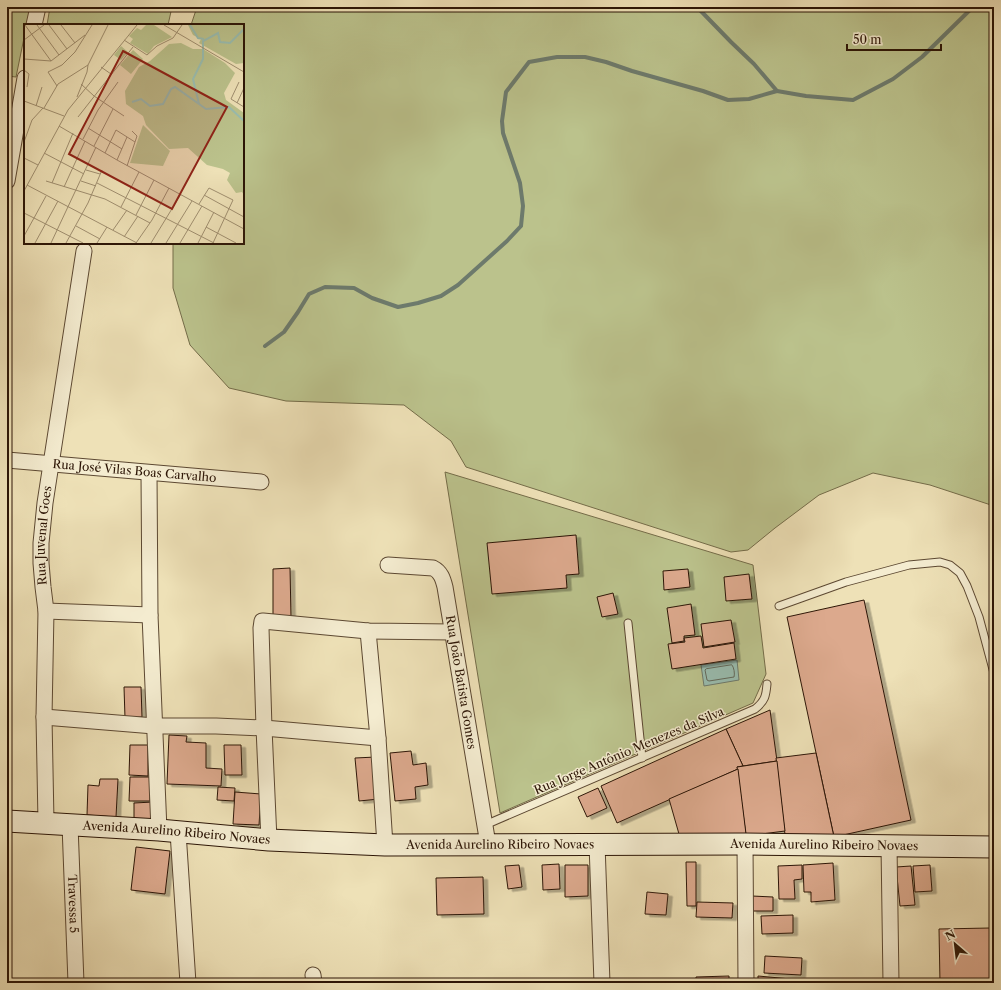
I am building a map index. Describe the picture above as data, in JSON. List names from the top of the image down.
{
  "streets": {
    "street": [
      "Rua José Vilas Boas Carvalho",
      "Rua Juvenal Goes",
      "Rua João Batista Gomes",
      "Avenida Aurelino Ribeiro Novaes",
      "Travessa 5"
    ],
    "lane": ["Rua Jorge Antônio Menezes da Silva"]
  },
  "crossings": [
    ["Rua José Vilas Boas Carvalho", "Rua Juvenal Goes"],
    ["Rua Juvenal Goes", "Avenida Aurelino Ribeiro Novaes"],
    ["Rua João Batista Gomes", "Rua Jorge Antônio Menezes da Silva"],
    ["Rua João Batista Gomes", "Avenida Aurelino Ribeiro Novaes"],
    ["Rua Jorge Antônio Menezes da Silva", "Avenida Aurelino Ribeiro Novaes"],
    ["Avenida Aurelino Ribeiro Novaes", "Travessa 5"]
  ],
  "scale_bar": "50 m",
  "north": "top left"
}
